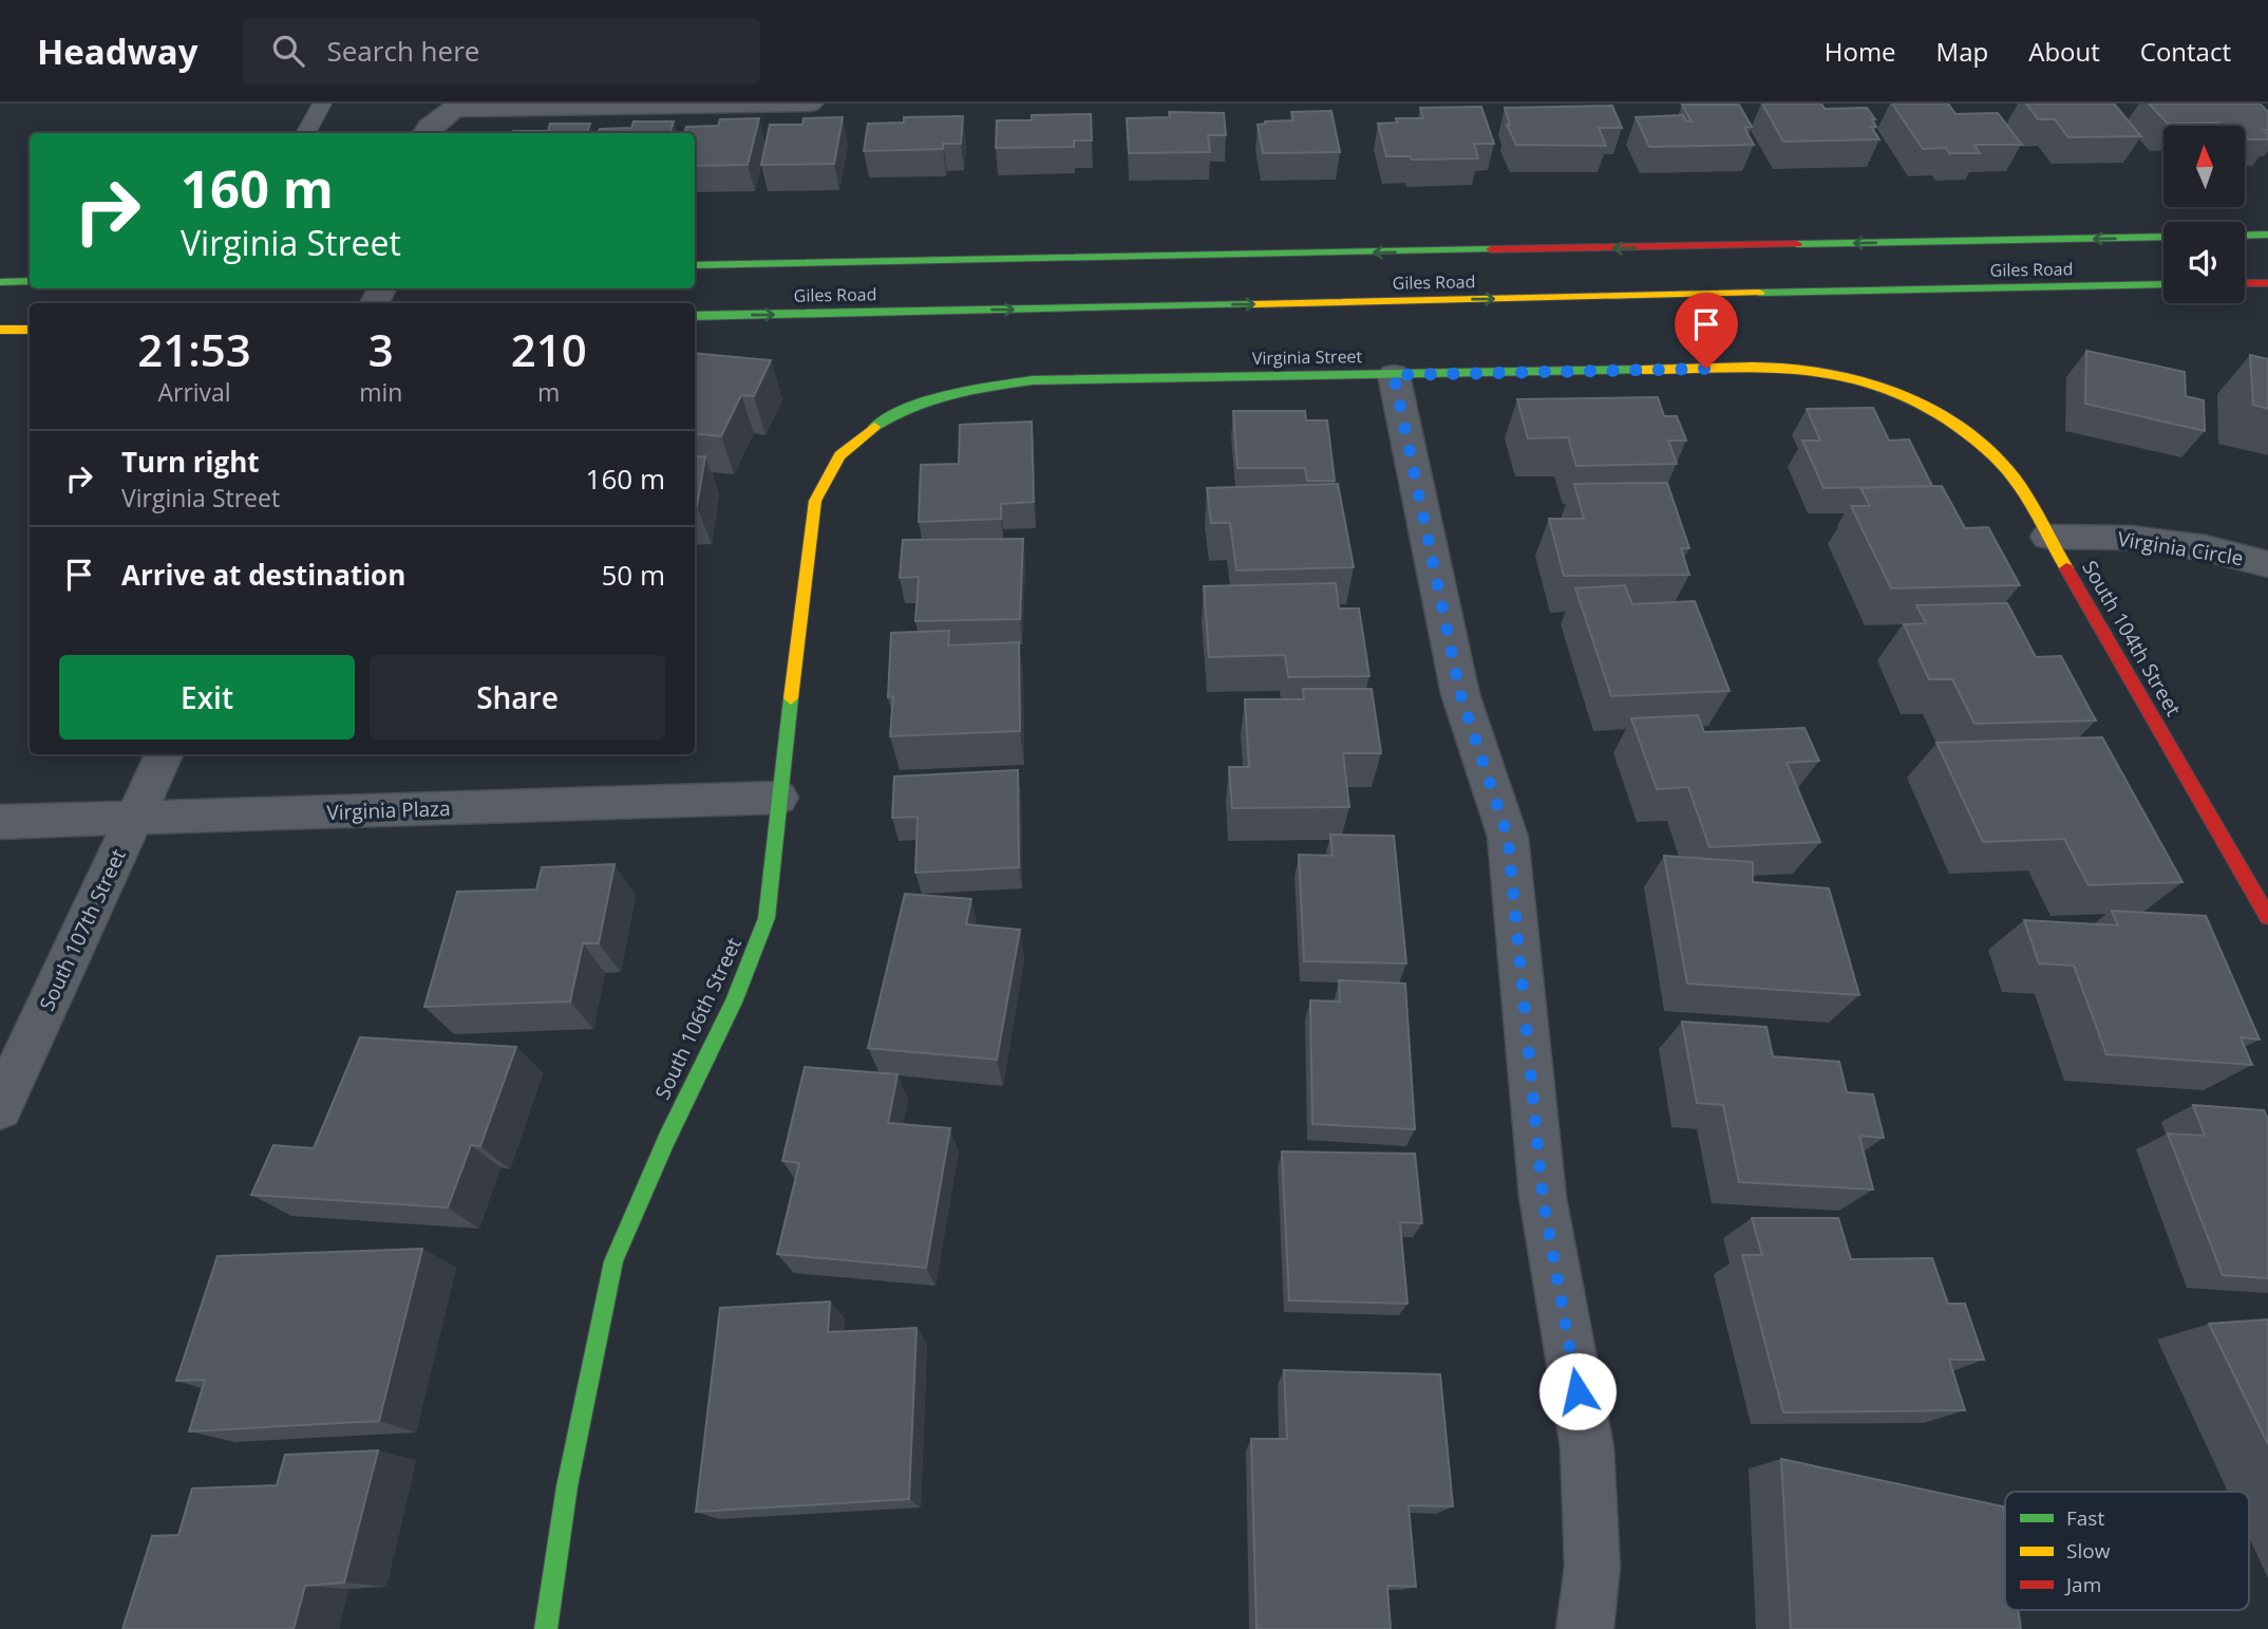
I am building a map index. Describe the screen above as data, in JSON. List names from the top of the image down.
{
  "streets": {
    "main road": [
      "Giles Road",
      "Virginia Street",
      "South 104th Street",
      "South 106th Street"
    ],
    "street": ["Virginia Circle", "Virginia Plaza", "South 107th Street"]
  },
  "crossings": [
    ["Virginia Street", "South 104th Street"],
    ["Virginia Street", "South 106th Street"],
    ["Virginia Circle", "South 104th Street"],
    ["Virginia Plaza", "South 107th Street"],
    ["Virginia Plaza", "South 106th Street"]
  ],
  "legend": ["Fast", "Slow", "Jam"],
  "north": "top",
  "page": {
    "header": "Headway",
    "search": "Search here",
    "nav": [
      "Home",
      "Map",
      "About",
      "Contact"
    ],
    "turn": ["160 m", "Virginia Street"],
    "eta": [
      "21:53",
      "Arrival",
      "3",
      "min",
      "210",
      "m"
    ],
    "list": [
      {
        "name": "Turn right",
        "note": "Virginia Street",
        "value": "160 m"
      },
      {
        "name": "Arrive at destination",
        "value": "50 m"
      }
    ],
    "buttons": ["Exit", "Share"]
  }
}
